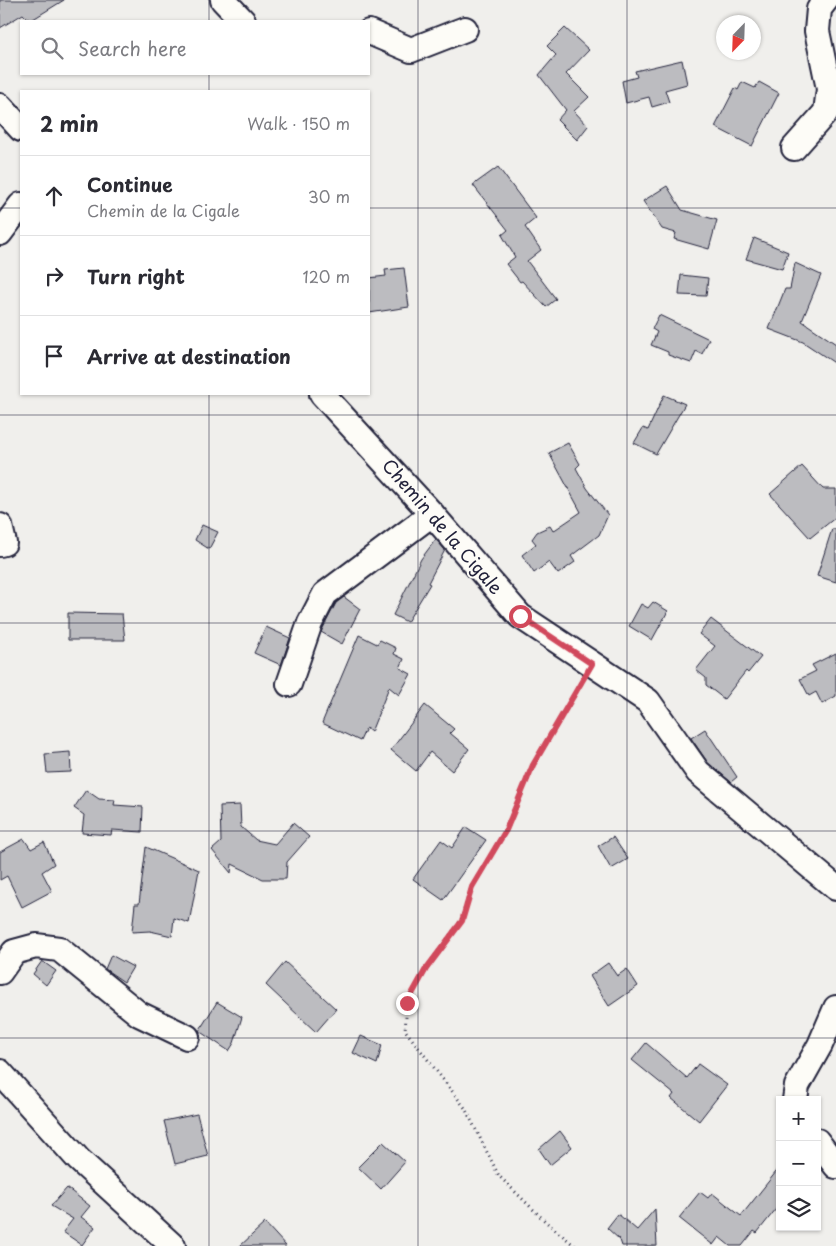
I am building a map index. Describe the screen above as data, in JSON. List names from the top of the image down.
{
  "streets": {
    "street": ["Chemin de la Cigale"]
  },
  "north": "bottom left",
  "page": {
    "search": "Search here",
    "heading": ["2 min", "Walk · 150 m"],
    "list": [
      ["Continue", "Chemin de la Cigale", "30 m"],
      ["Turn right", "120 m"],
      "Arrive at destination"
    ],
    "map_buttons": ["+", "−"]
  }
}
